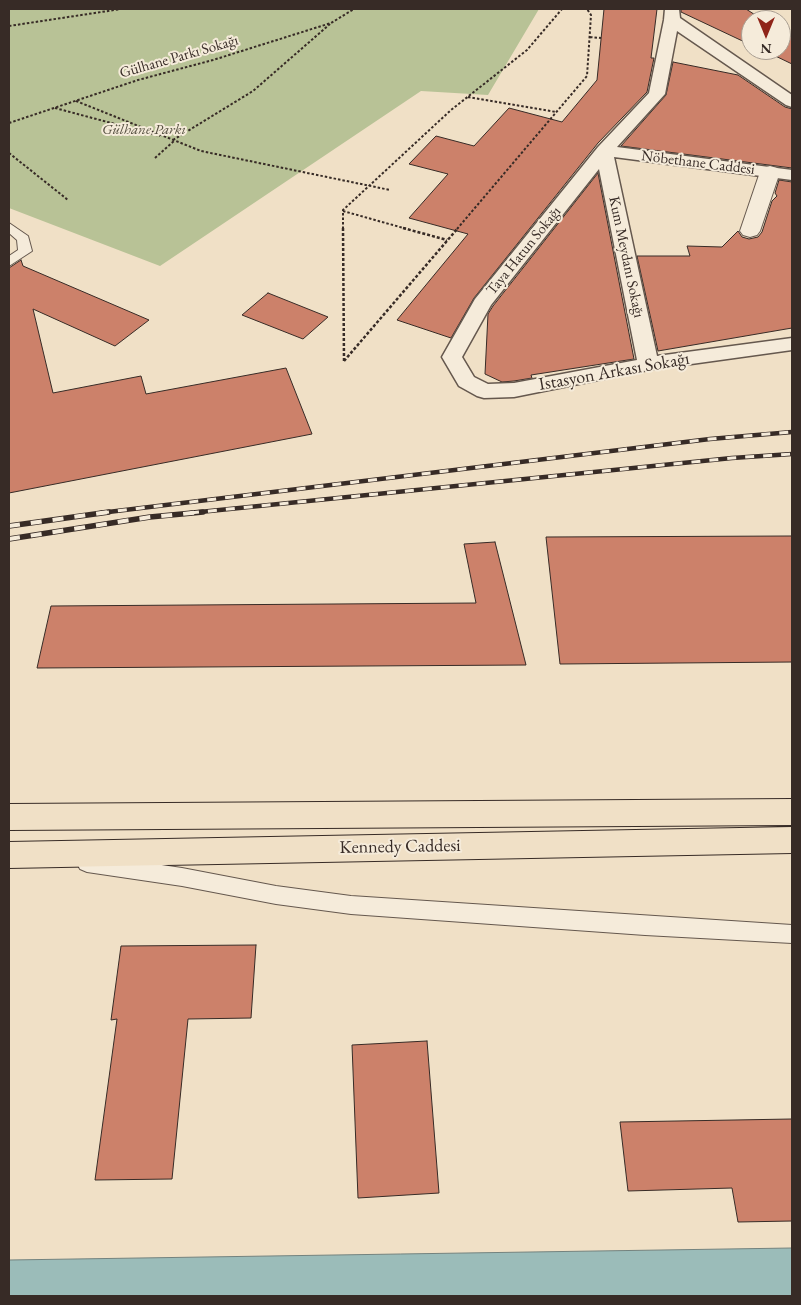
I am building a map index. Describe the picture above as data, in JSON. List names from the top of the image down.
{
  "streets": {
    "main road": ["Kennedy Caddesi"],
    "street": [
      "Nöbethane Caddesi",
      "Taya Hatun Sokağı",
      "Kum Meydanı Sokağı",
      "Istasyon Arkası Sokağı"
    ],
    "path": ["Gülhane Parkı Sokağı"]
  },
  "crossings": [
    ["Nöbethane Caddesi", "Taya Hatun Sokağı"],
    ["Nöbethane Caddesi", "Kum Meydanı Sokağı"],
    ["Taya Hatun Sokağı", "Kum Meydanı Sokağı"],
    ["Taya Hatun Sokağı", "Istasyon Arkası Sokağı"],
    ["Kum Meydanı Sokağı", "Istasyon Arkası Sokağı"]
  ],
  "parks": ["Gülhane Parkı"],
  "north": "bottom"
}
